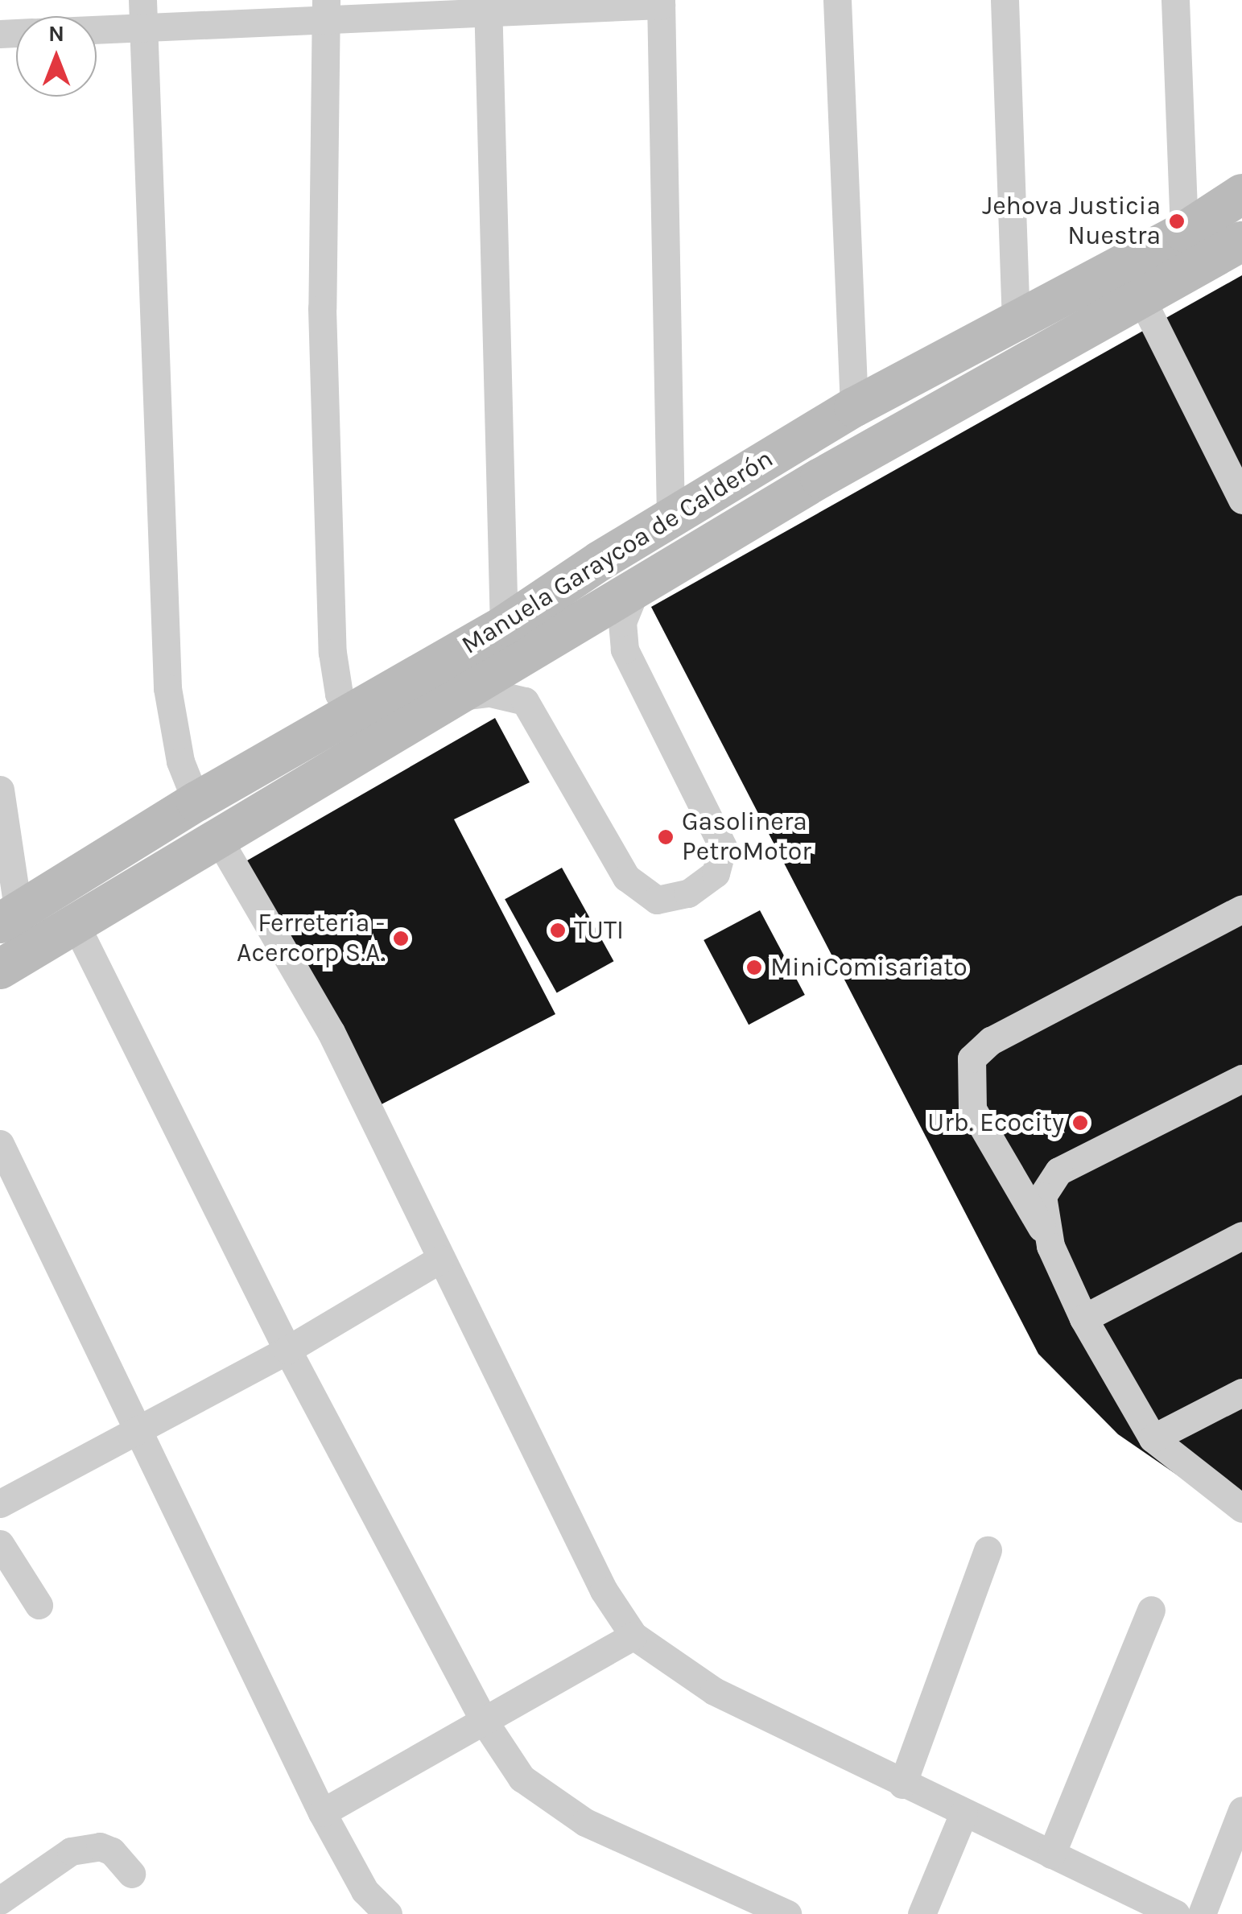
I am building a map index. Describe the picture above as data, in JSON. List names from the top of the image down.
{
  "streets": {
    "street": ["Manuela Garaycoa de Calderón"]
  },
  "places": [
    "Jehova Justicia Nuestra",
    "Gasolinera PetroMotor",
    "TUTI",
    "Ferreteria - Acercorp S.A.",
    "MiniComisariato",
    "Urb. Ecocity"
  ],
  "north": "top"
}
